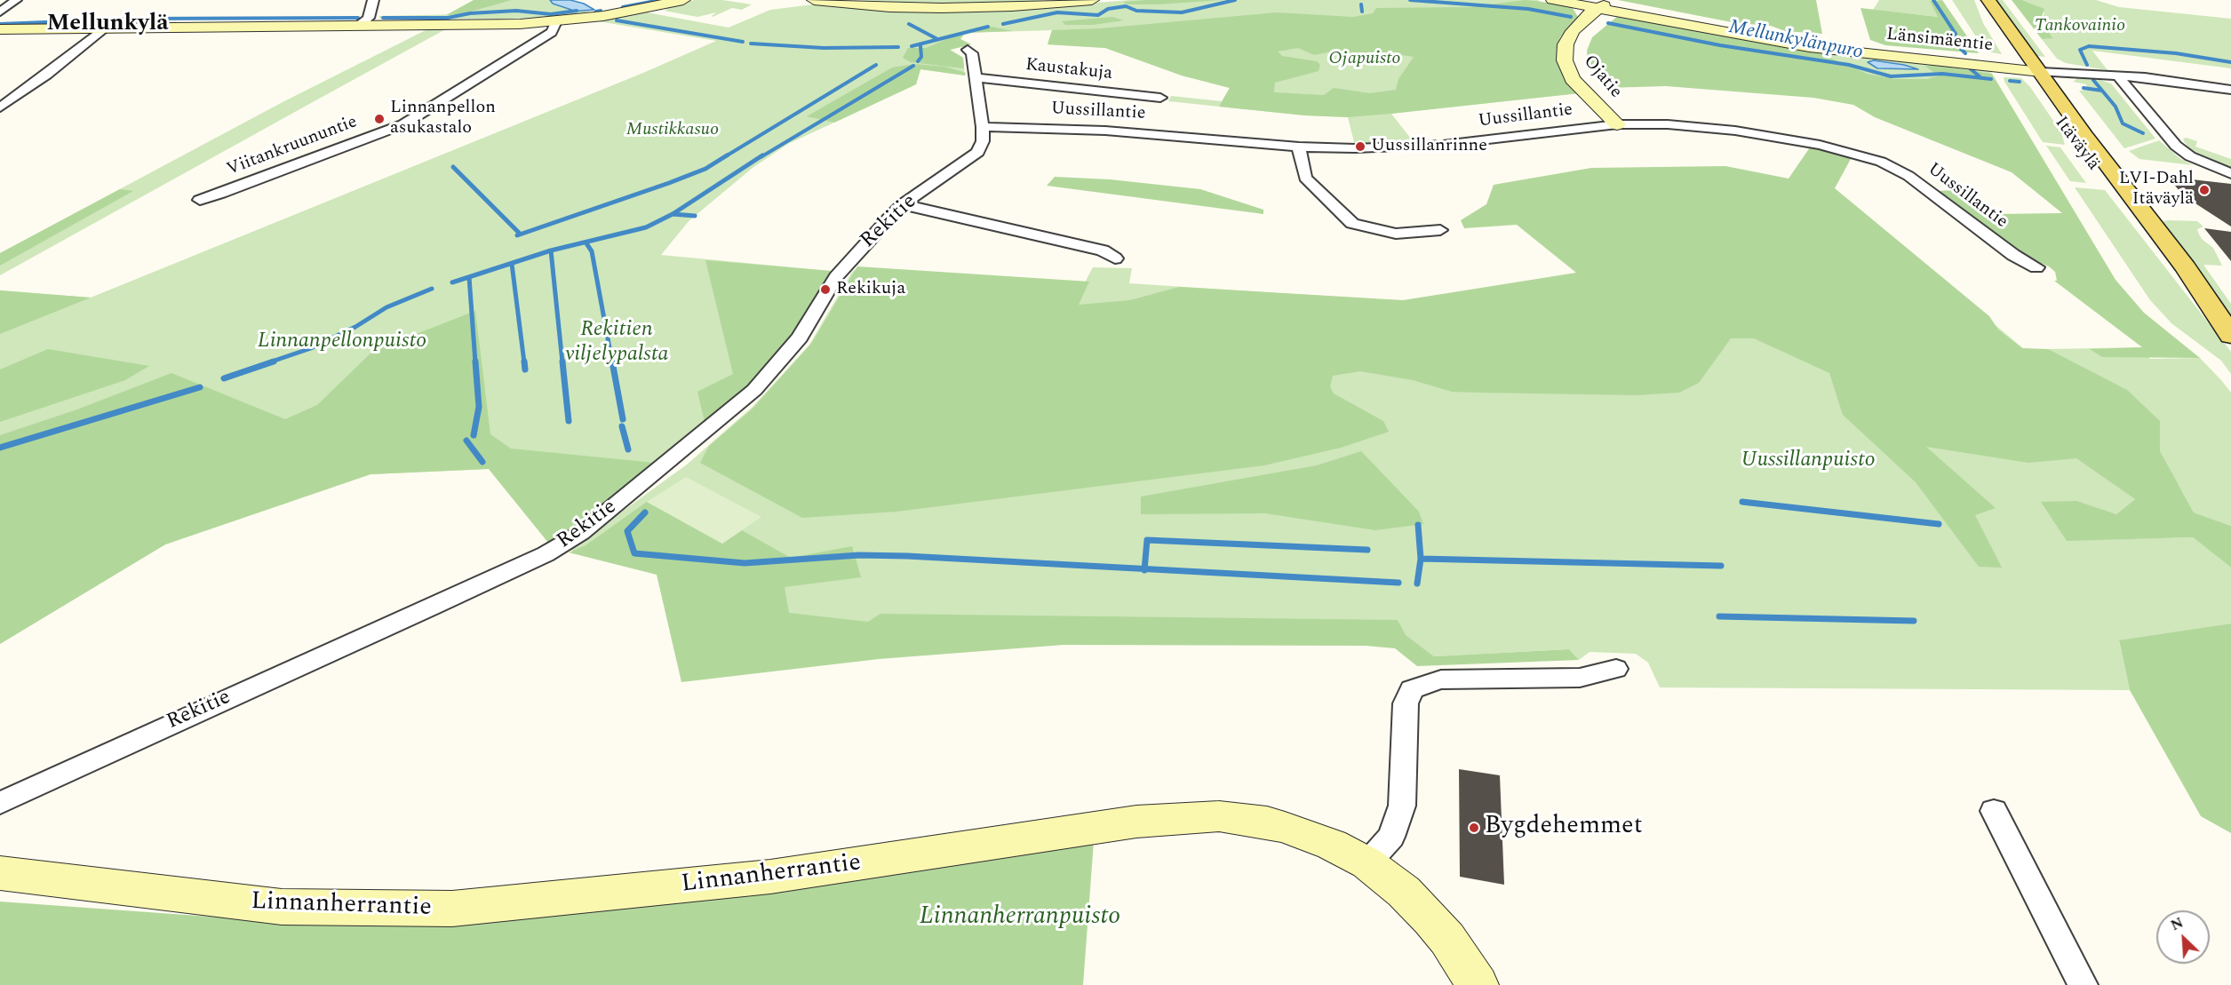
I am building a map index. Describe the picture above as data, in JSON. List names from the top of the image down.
{
  "streets": {
    "main road": ["Itäväylä"],
    "street": [
      "Länsimäentie",
      "Kaustakuja",
      "Ojatie",
      "Uussillantie",
      "Viitankruununtie",
      "Rekitie",
      "Linnanherrantie"
    ]
  },
  "crossings": [
    ["Länsimäentie", "Ojatie"],
    ["Länsimäentie", "Itäväylä"],
    ["Kaustakuja", "Rekitie"],
    ["Ojatie", "Uussillantie"],
    ["Uussillantie", "Rekitie"]
  ],
  "districts": ["Mellunkylä"],
  "water": ["Mellunkylänpuro"],
  "parks": [
    "Tankovainio",
    "Ojapuisto",
    "Mustikkasuo",
    "Rekitien viljelypalsta",
    "Linnanpellonpuisto",
    "Uussillanpuisto",
    "Linnanherranpuisto"
  ],
  "places": [
    "Linnanpellon asukastalo",
    "Uussillanrinne",
    "LVI-Dahl Itäväylä",
    "Rekikuja",
    "Bygdehemmet"
  ],
  "north": "top left"
}
